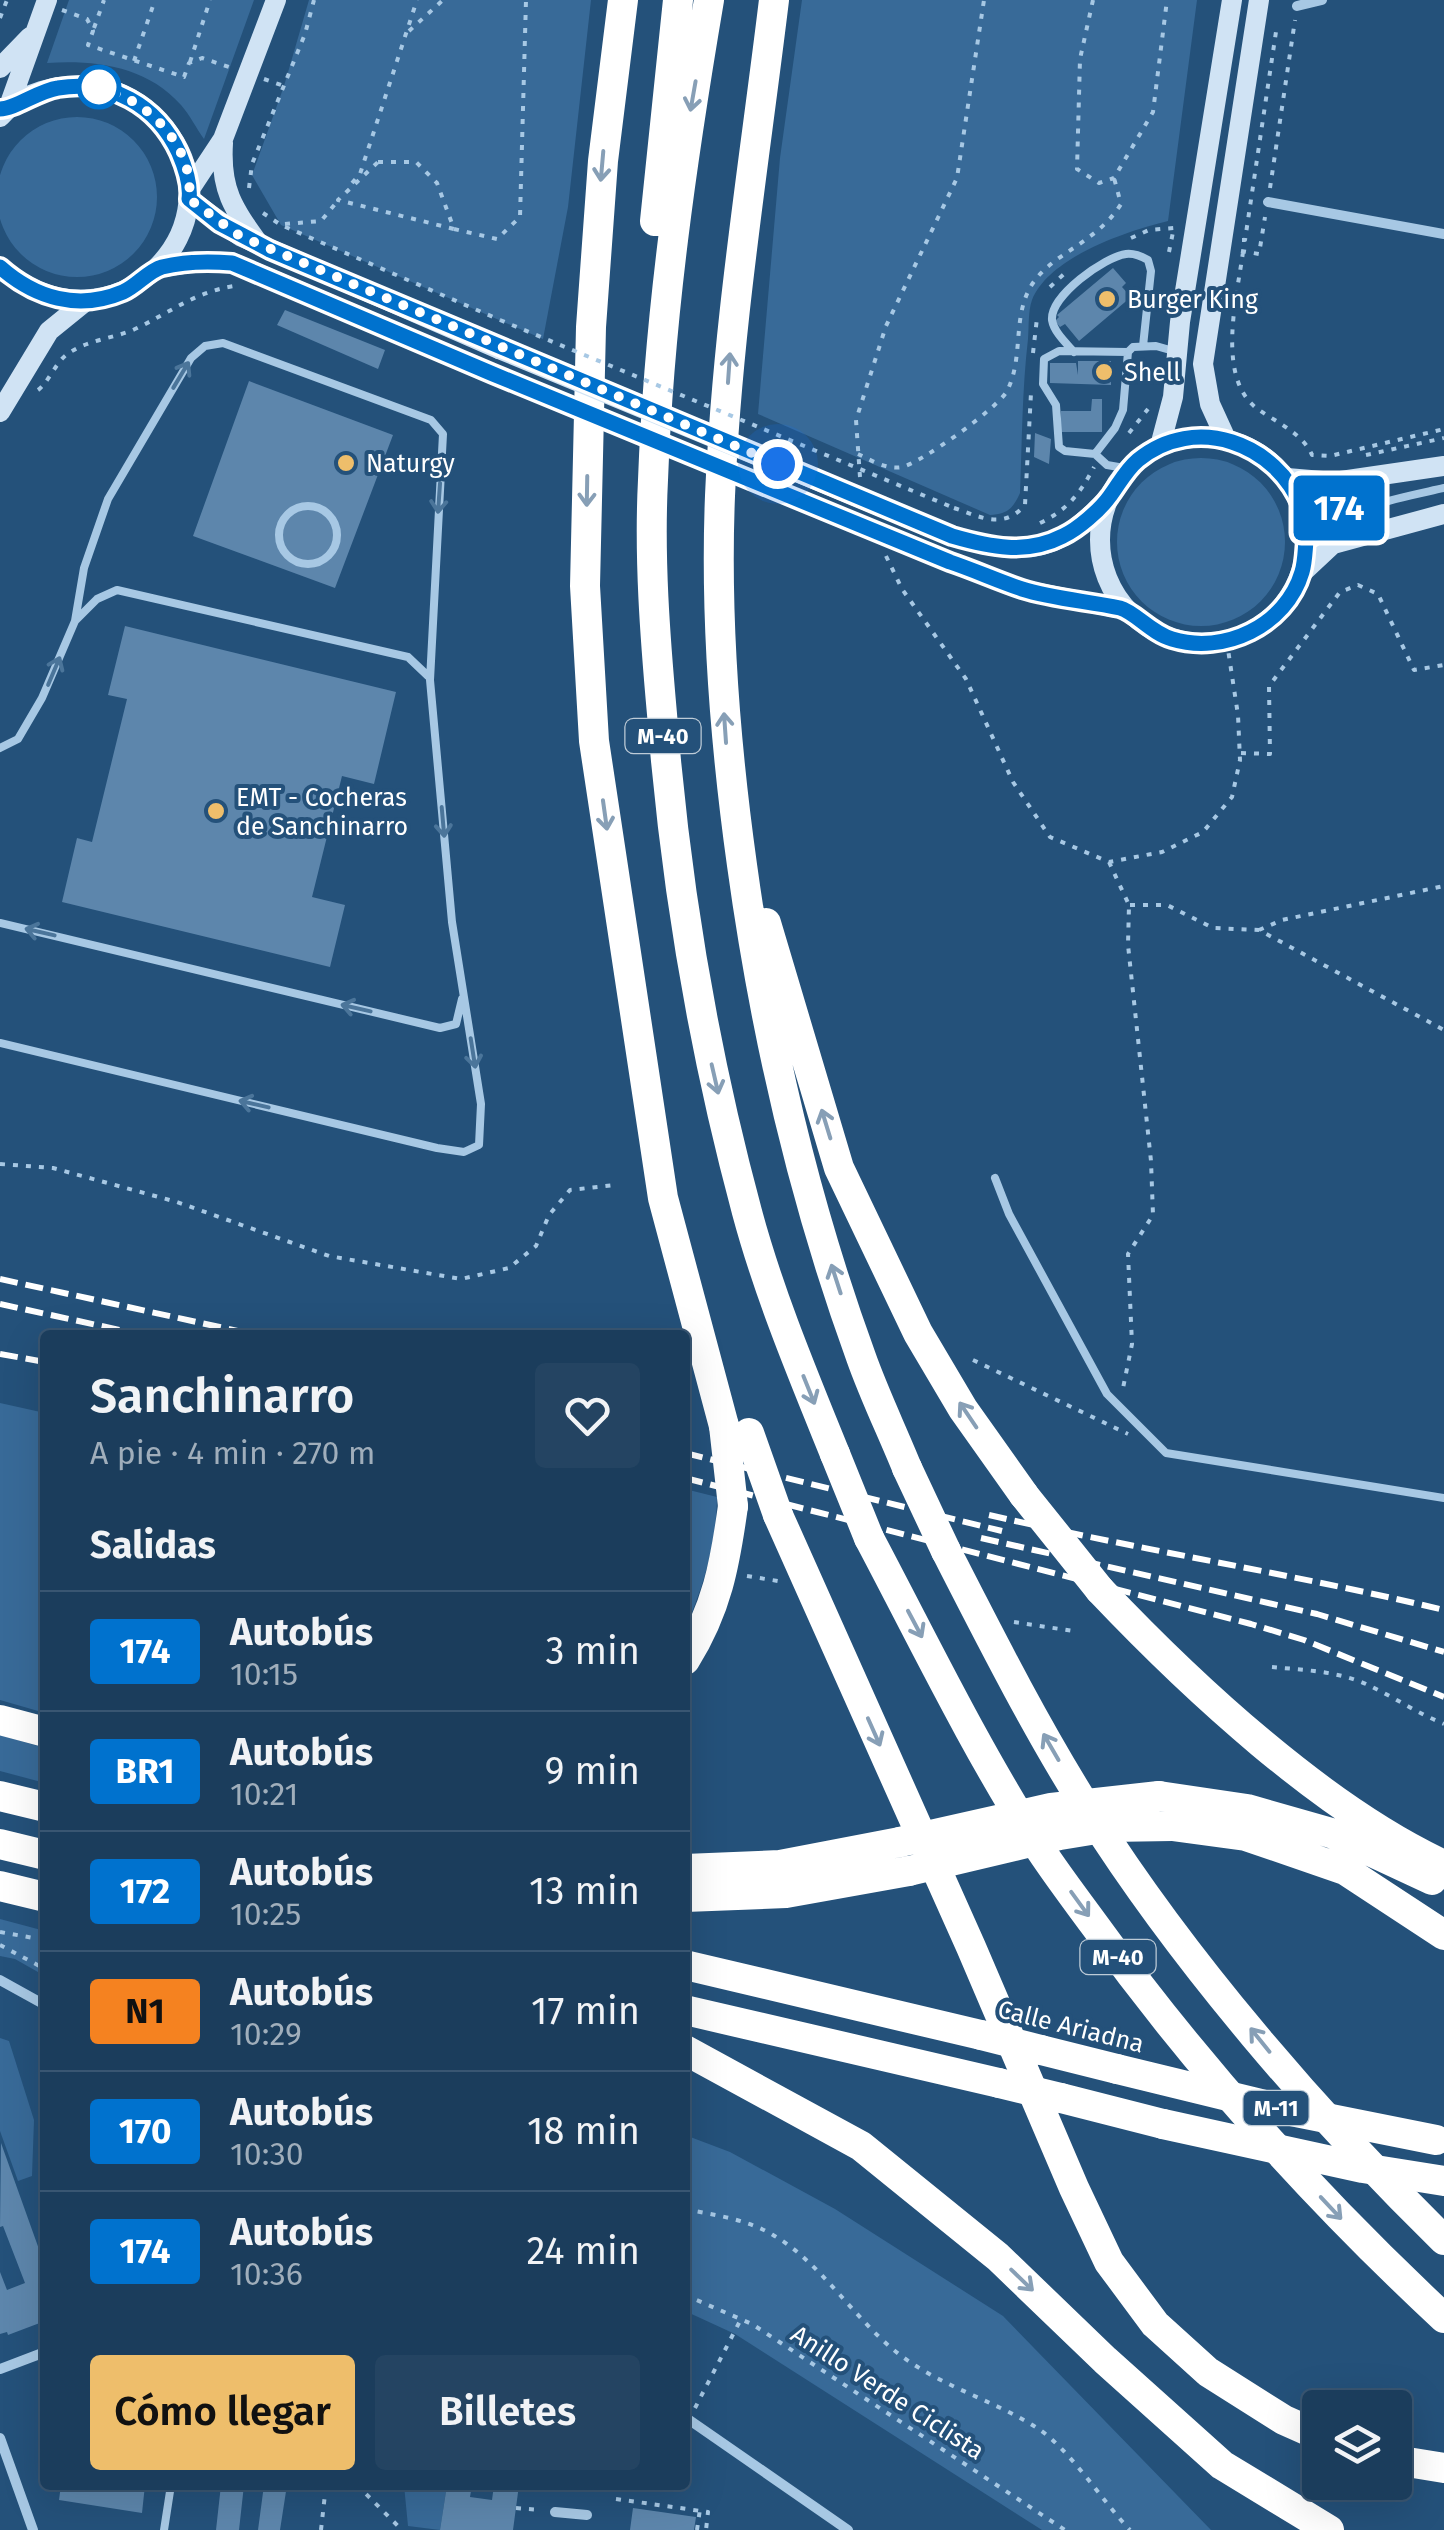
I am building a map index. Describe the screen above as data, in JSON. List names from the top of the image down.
{
  "streets": {
    "highway": ["M-40", "Calle Ariadna", "M-11"],
    "path": ["Anillo Verde Ciclista"]
  },
  "places": [
    "Burger King",
    "Shell",
    "Naturgy",
    "EMT - Cocheras de Sanchinarro"
  ],
  "lines": ["bus line 174"],
  "page": {
    "on_map": "174",
    "heading": [
      ["Sanchinarro", "A pie · 4 min · 270 m"],
      "Salidas"
    ],
    "list": [
      {
        "mark": "174",
        "name": "Autobús",
        "note": "10:15",
        "value": "3 min"
      },
      {
        "mark": "BR1",
        "name": "Autobús",
        "note": "10:21",
        "value": "9 min"
      },
      {
        "mark": "172",
        "name": "Autobús",
        "note": "10:25",
        "value": "13 min"
      },
      {
        "mark": "N1",
        "name": "Autobús",
        "note": "10:29",
        "value": "17 min"
      },
      {
        "mark": "170",
        "name": "Autobús",
        "note": "10:30",
        "value": "18 min"
      },
      {
        "mark": "174",
        "name": "Autobús",
        "note": "10:36",
        "value": "24 min"
      }
    ],
    "buttons": ["Cómo llegar", "Billetes"]
  }
}
